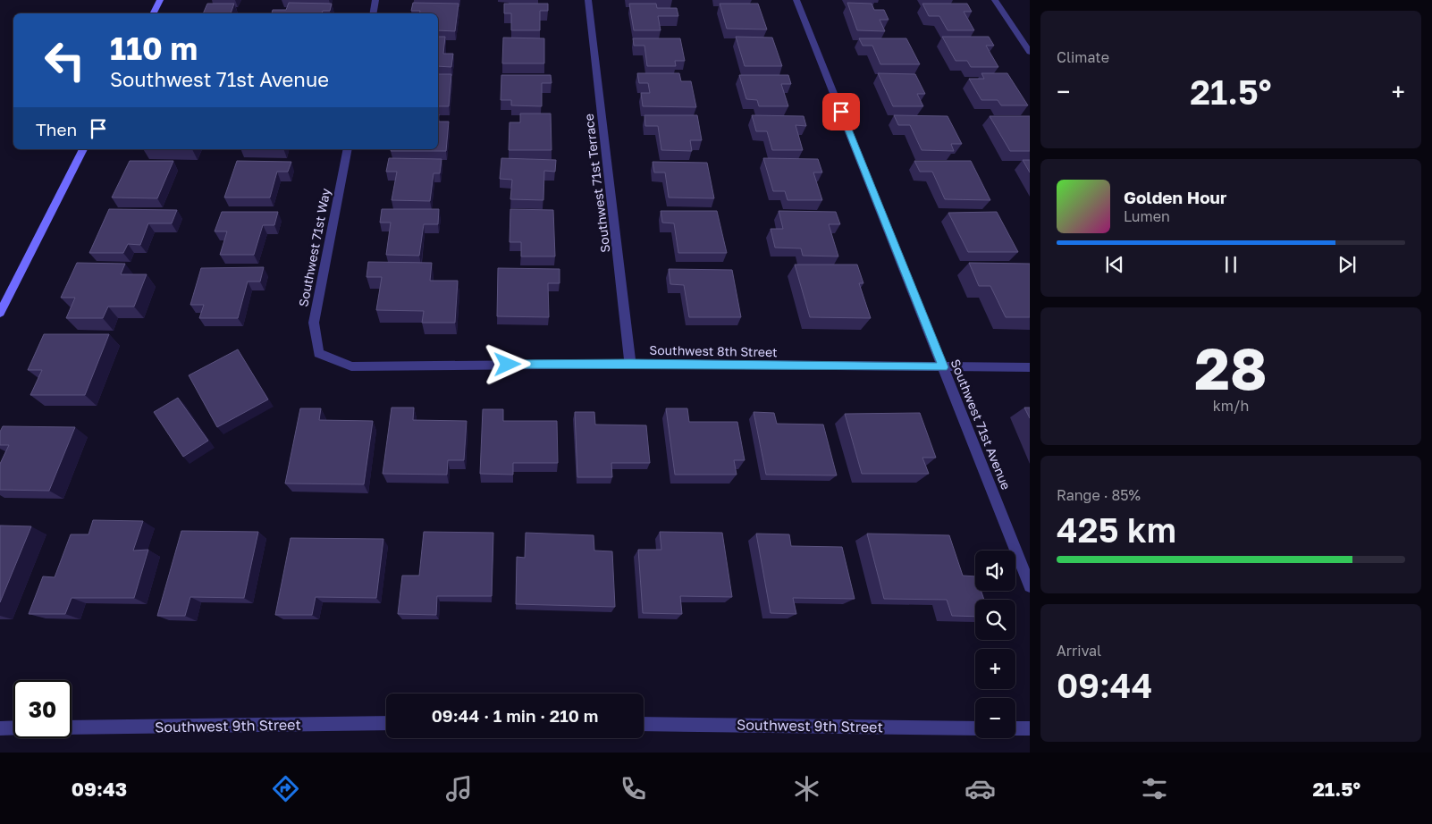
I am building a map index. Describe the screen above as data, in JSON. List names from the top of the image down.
{
  "streets": {
    "street": [
      "Southwest 71st Terrace",
      "Southwest 71st Way",
      "Southwest 8th Street",
      "Southwest 71st Avenue",
      "Southwest 9th Street"
    ]
  },
  "crossings": [
    ["Southwest 71st Terrace", "Southwest 8th Street"],
    ["Southwest 71st Way", "Southwest 8th Street"],
    ["Southwest 8th Street", "Southwest 71st Avenue"]
  ],
  "page": {
    "tile": [
      "Climate",
      ["28", "km/h"],
      ["Range · 85%", "425 km"],
      ["Arrival", "09:44"]
    ],
    "turn": ["110 m", "Southwest 71st Avenue"],
    "heat": ["−", "21.5°", "+"],
    "then": "Then",
    "song": ["Golden Hour", "Lumen"],
    "map_buttons": ["+", "−"],
    "limit": "30",
    "trip": "09:44 · 1 min · 210 m",
    "tabs": ["09:43", "21.5°"]
  }
}
